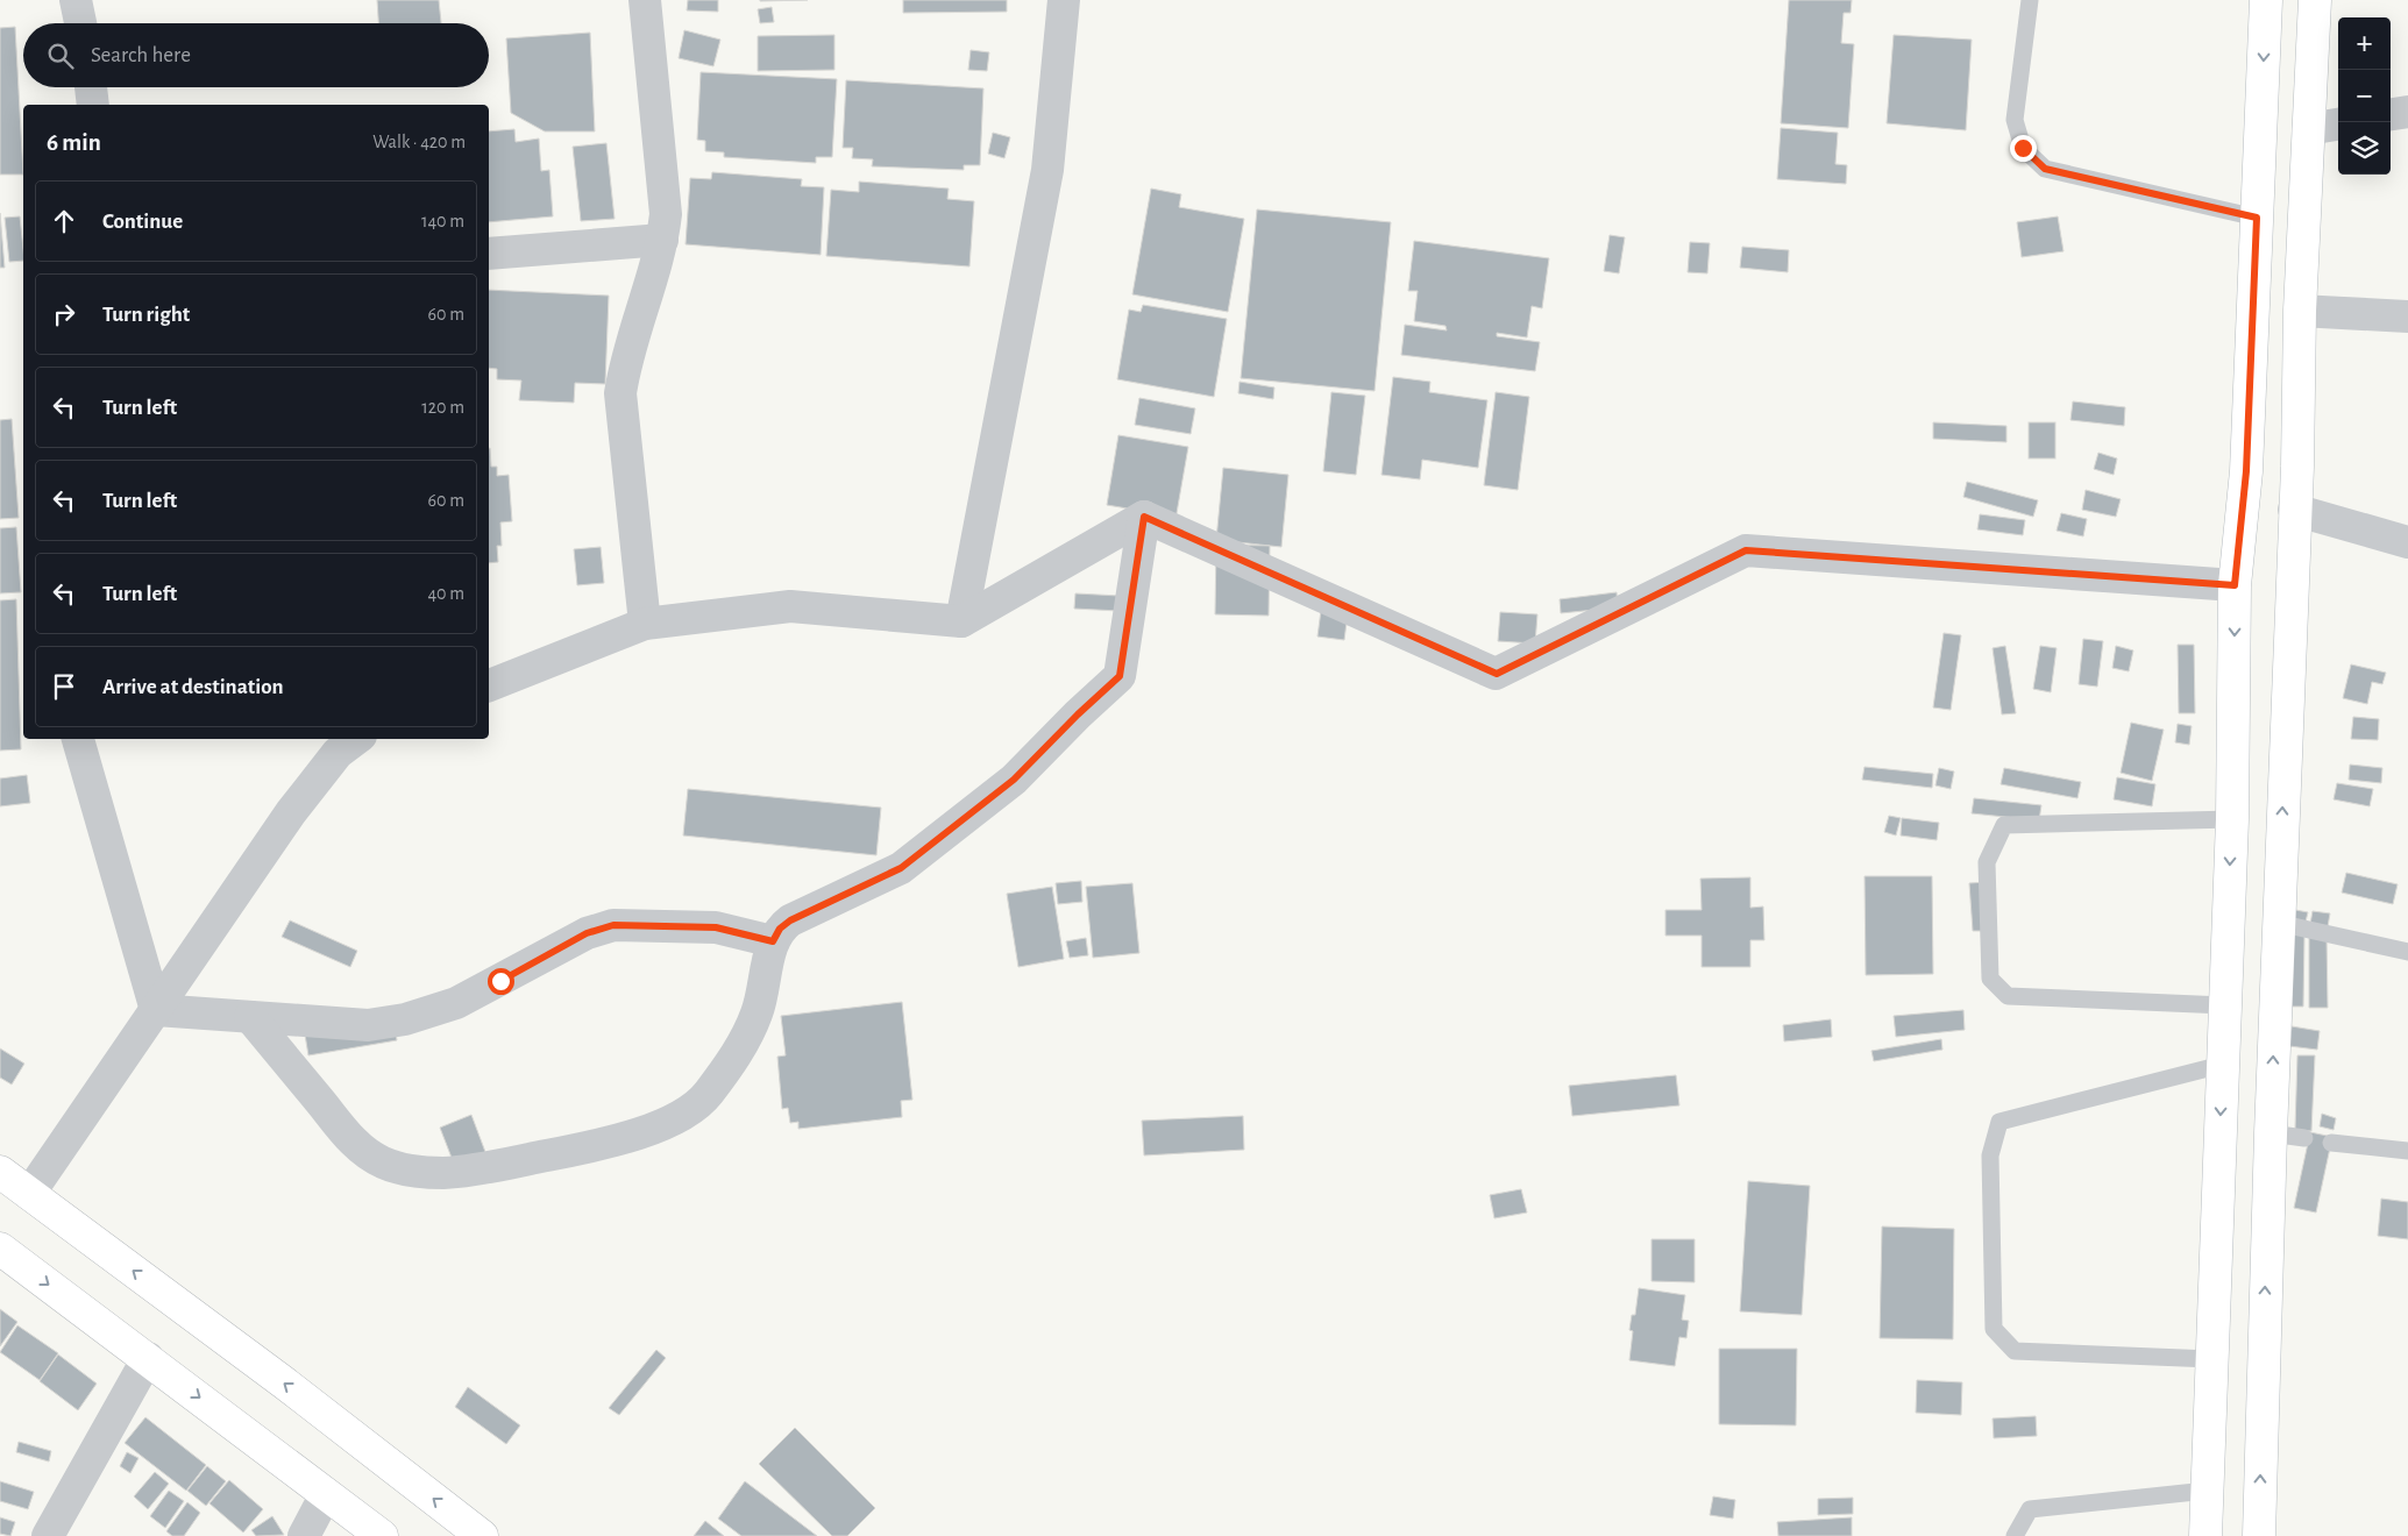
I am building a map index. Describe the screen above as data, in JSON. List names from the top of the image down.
{
  "page": {
    "map_buttons": ["+", "−"],
    "search": "Search here",
    "heading": ["6 min", "Walk · 420 m"],
    "list": [
      ["Continue", "140 m"],
      ["Turn right", "60 m"],
      ["Turn left", "120 m"],
      ["Turn left", "60 m"],
      ["Turn left", "40 m"],
      "Arrive at destination"
    ]
  }
}
